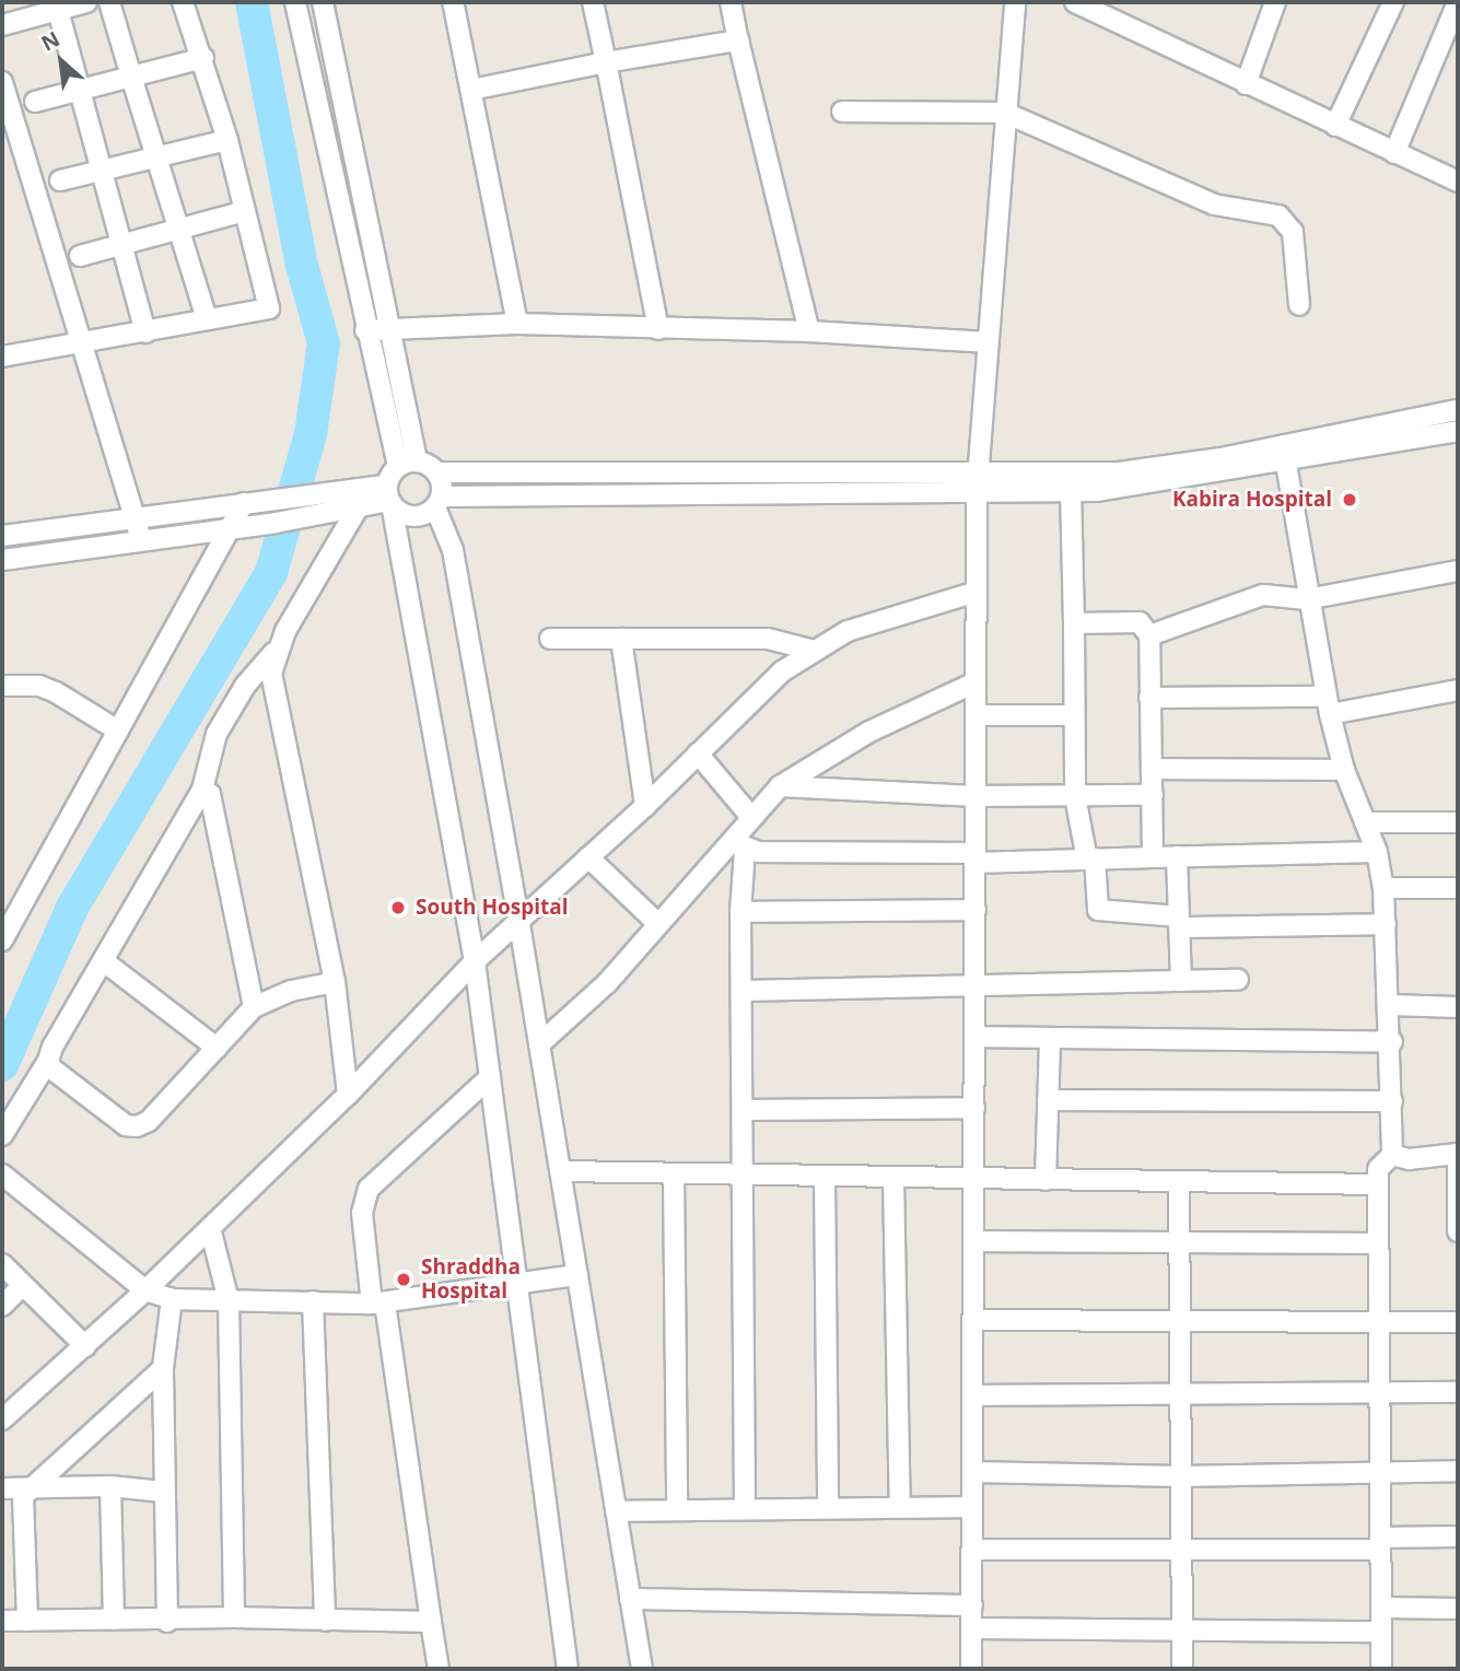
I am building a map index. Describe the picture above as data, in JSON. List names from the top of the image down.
{
  "places": ["Kabira Hospital", "South Hospital", "Shraddha Hospital"],
  "north": "top left"
}
